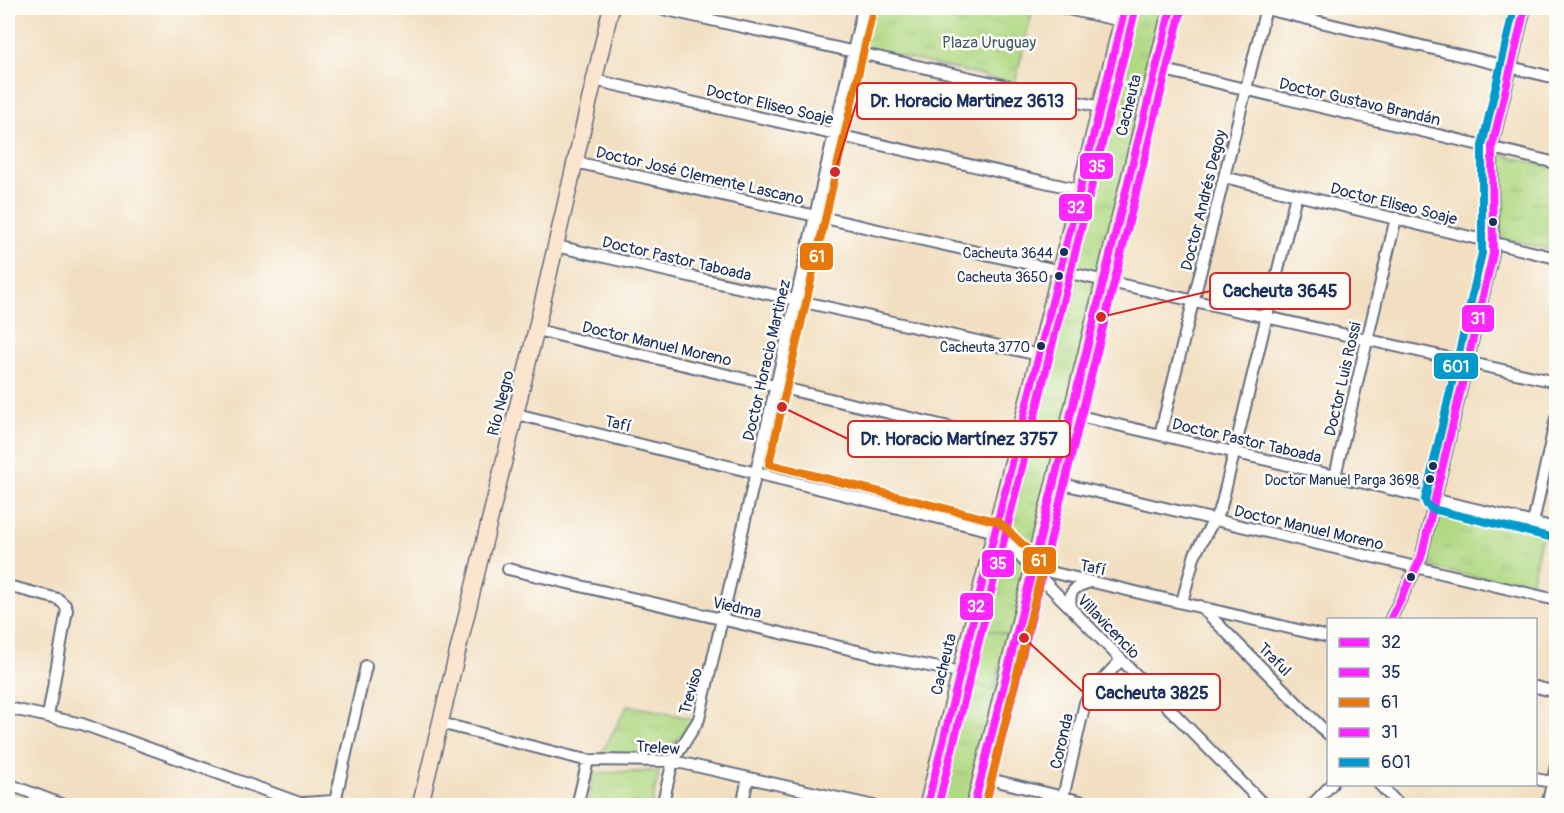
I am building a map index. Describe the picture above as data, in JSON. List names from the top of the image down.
{
  "streets": {
    "street": [
      "Doctor Gustavo Brandán",
      "Doctor Eliseo Soaje",
      "Cacheuta",
      "Doctor José Clemente Lascano",
      "Doctor Andrés Degoy",
      "Doctor Pastor Taboada",
      "Doctor Manuel Moreno",
      "Doctor Horacio Martinez",
      "Doctor Luis Rossi",
      "Río Negro",
      "Tafí",
      "Viedma",
      "Villavicencio",
      "Traful",
      "Treviso",
      "Coronda",
      "Trelew"
    ]
  },
  "crossings": [
    ["Doctor Gustavo Brandán", "Cacheuta"],
    ["Doctor Gustavo Brandán", "Doctor Andrés Degoy"],
    ["Doctor Eliseo Soaje", "Cacheuta"],
    ["Doctor Eliseo Soaje", "Doctor Andrés Degoy"],
    ["Doctor Eliseo Soaje", "Doctor Horacio Martinez"],
    ["Doctor Eliseo Soaje", "Doctor Luis Rossi"],
    ["Doctor Eliseo Soaje", "Río Negro"],
    ["Cacheuta", "Doctor José Clemente Lascano"],
    ["Cacheuta", "Doctor Pastor Taboada"],
    ["Cacheuta", "Doctor Manuel Moreno"],
    ["Cacheuta", "Tafí"],
    ["Cacheuta", "Viedma"],
    ["Cacheuta", "Villavicencio"],
    ["Doctor José Clemente Lascano", "Doctor Andrés Degoy"],
    ["Doctor José Clemente Lascano", "Doctor Horacio Martinez"],
    ["Doctor José Clemente Lascano", "Doctor Luis Rossi"],
    ["Doctor José Clemente Lascano", "Río Negro"],
    ["Doctor Andrés Degoy", "Doctor Pastor Taboada"],
    ["Doctor Pastor Taboada", "Doctor Horacio Martinez"],
    ["Doctor Pastor Taboada", "Doctor Luis Rossi"],
    ["Doctor Pastor Taboada", "Río Negro"],
    ["Doctor Manuel Moreno", "Doctor Horacio Martinez"],
    ["Doctor Manuel Moreno", "Río Negro"],
    ["Doctor Horacio Martinez", "Tafí"],
    ["Doctor Horacio Martinez", "Viedma"],
    ["Doctor Horacio Martinez", "Treviso"],
    ["Río Negro", "Tafí"],
    ["Río Negro", "Trelew"],
    ["Tafí", "Villavicencio"],
    ["Tafí", "Traful"],
    ["Villavicencio", "Coronda"],
    ["Treviso", "Trelew"]
  ],
  "parks": ["Plaza Uruguay"],
  "places": [
    "Dr. Horacio Martinez 3613",
    "Cacheuta 3644",
    "Cacheuta 3650",
    "Cacheuta 3645",
    "Cacheuta 3770",
    "Dr. Horacio Martínez 3757",
    "Doctor Manuel Parga 3698",
    "Cacheuta 3825"
  ],
  "lines": [
    "transit line 32",
    "transit line 31",
    "transit line 601",
    "transit line 61",
    "transit line 35"
  ],
  "legend": [
    "32",
    "35",
    "61",
    "31",
    "601"
  ]
}
